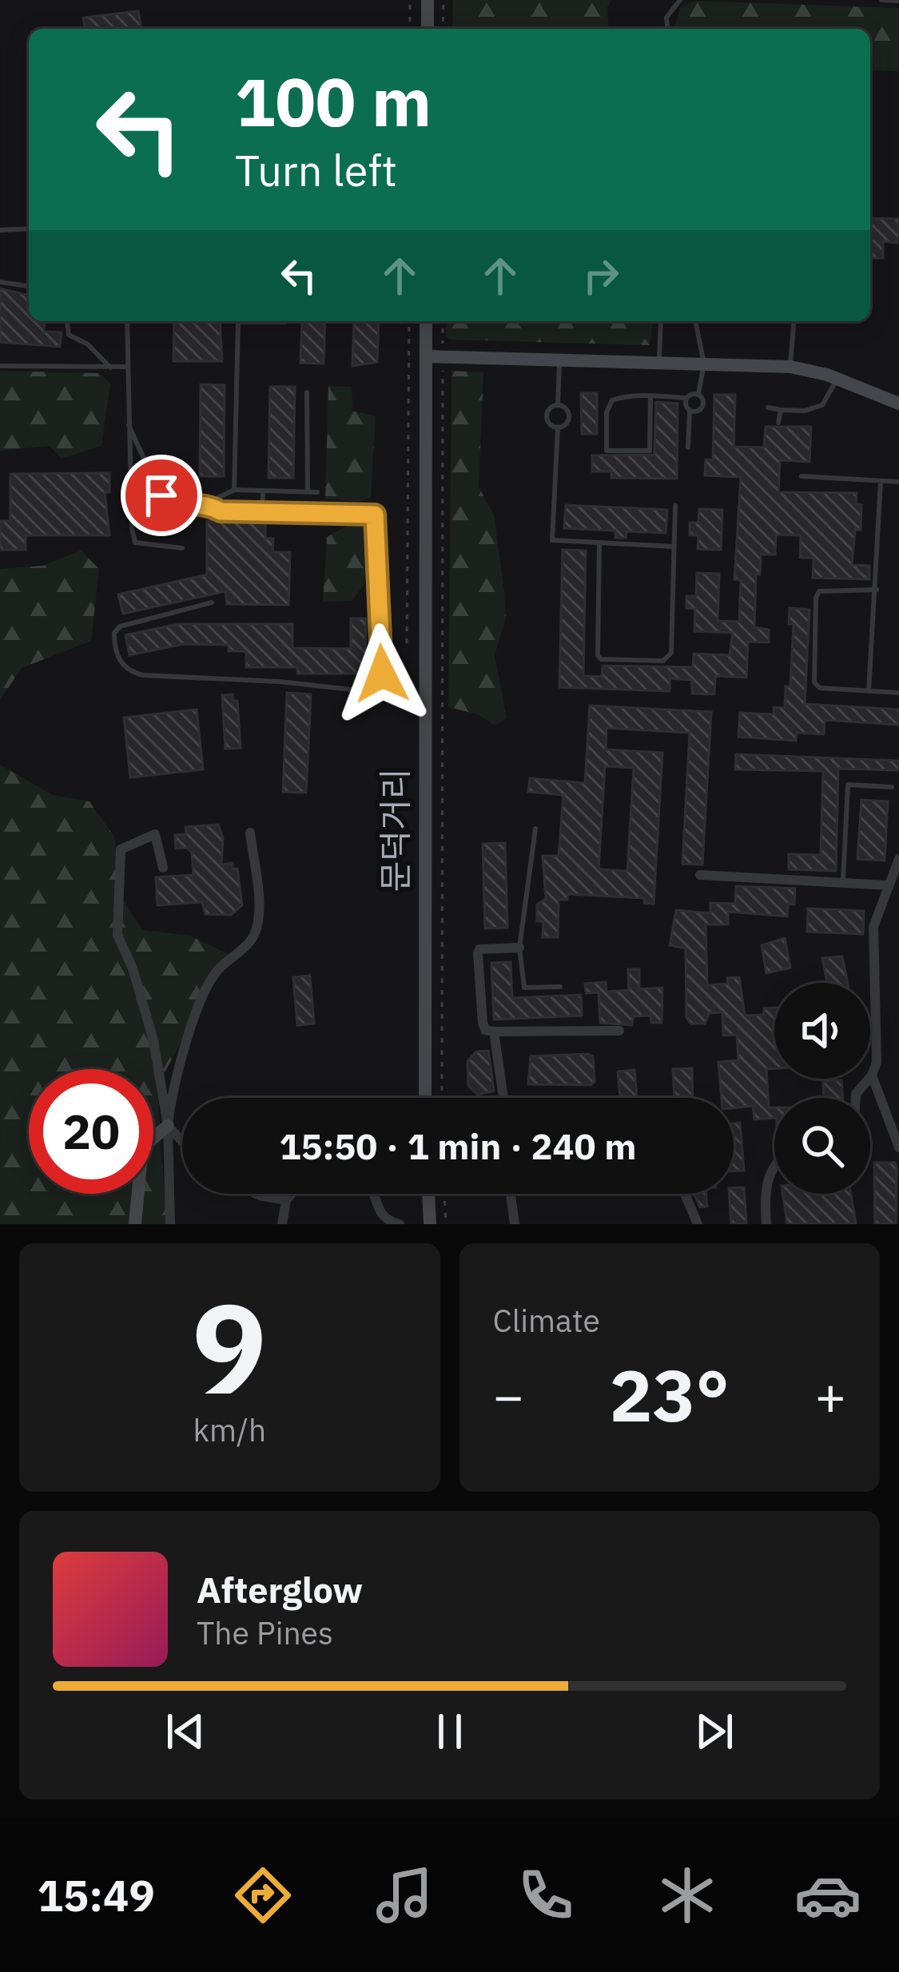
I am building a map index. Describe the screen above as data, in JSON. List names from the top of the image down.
{
  "streets": {
    "main road": ["문덕거리"]
  },
  "page": {
    "turn": ["100 m", "Turn left"],
    "limit": "20",
    "trip": "15:50 · 1 min · 240 m",
    "tile": [
      ["9", "km/h"],
      "Climate"
    ],
    "heat": ["−", "23°", "+"],
    "song": ["Afterglow", "The Pines"],
    "tabs": "15:49"
  }
}
